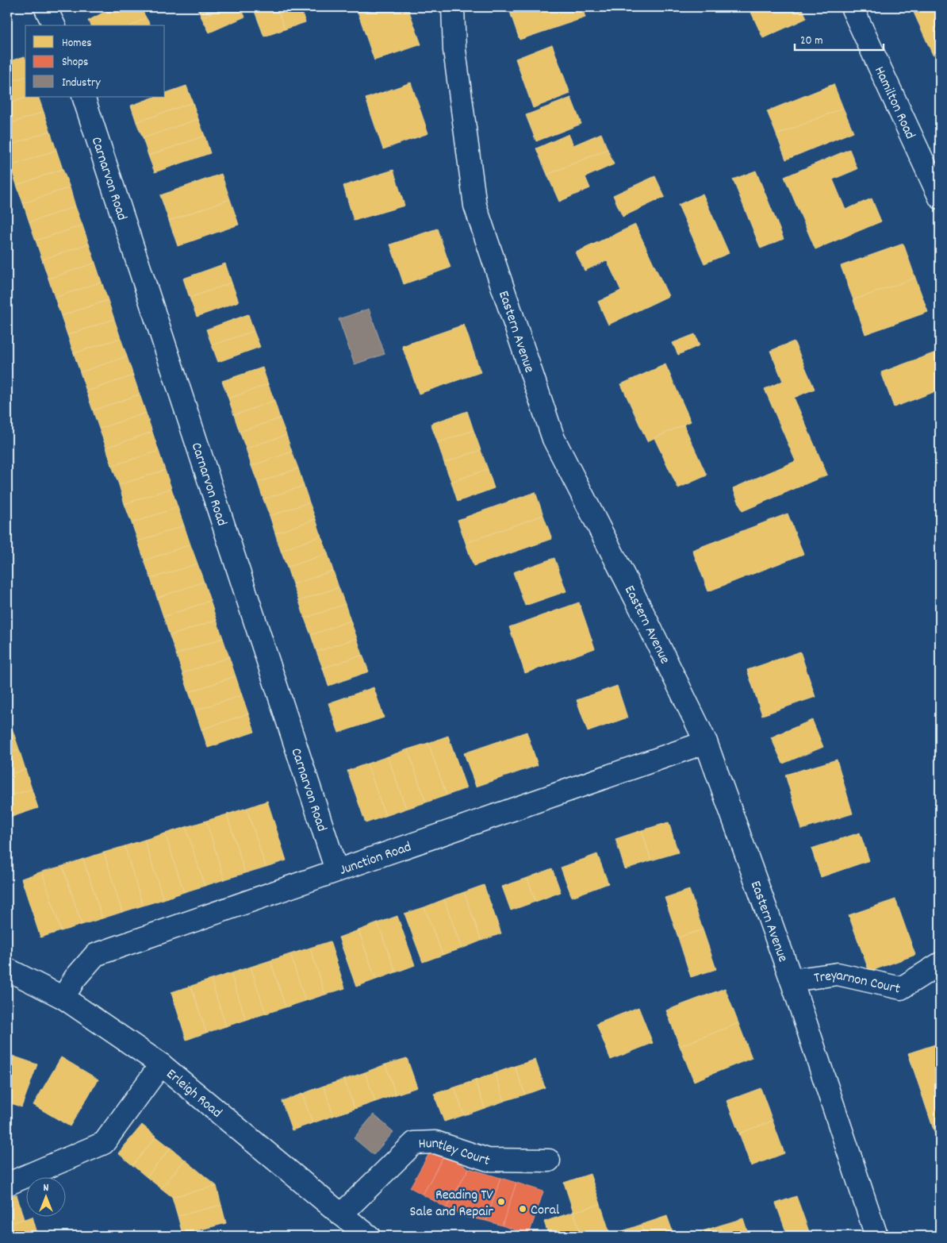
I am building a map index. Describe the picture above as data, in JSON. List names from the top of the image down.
{
  "streets": {
    "street": [
      "Hamilton Road",
      "Carnarvon Road",
      "Eastern Avenue",
      "Junction Road",
      "Treyarnon Court",
      "Erleigh Road",
      "Huntley Court"
    ]
  },
  "crossings": [
    ["Carnarvon Road", "Junction Road"],
    ["Eastern Avenue", "Junction Road"],
    ["Eastern Avenue", "Treyarnon Court"],
    ["Junction Road", "Erleigh Road"],
    ["Erleigh Road", "Huntley Court"]
  ],
  "places": ["Reading TV Sale and Repair", "Coral"],
  "legend": ["Homes", "Shops", "Industry"],
  "scale_bar": "20 m",
  "north": "top"
}
